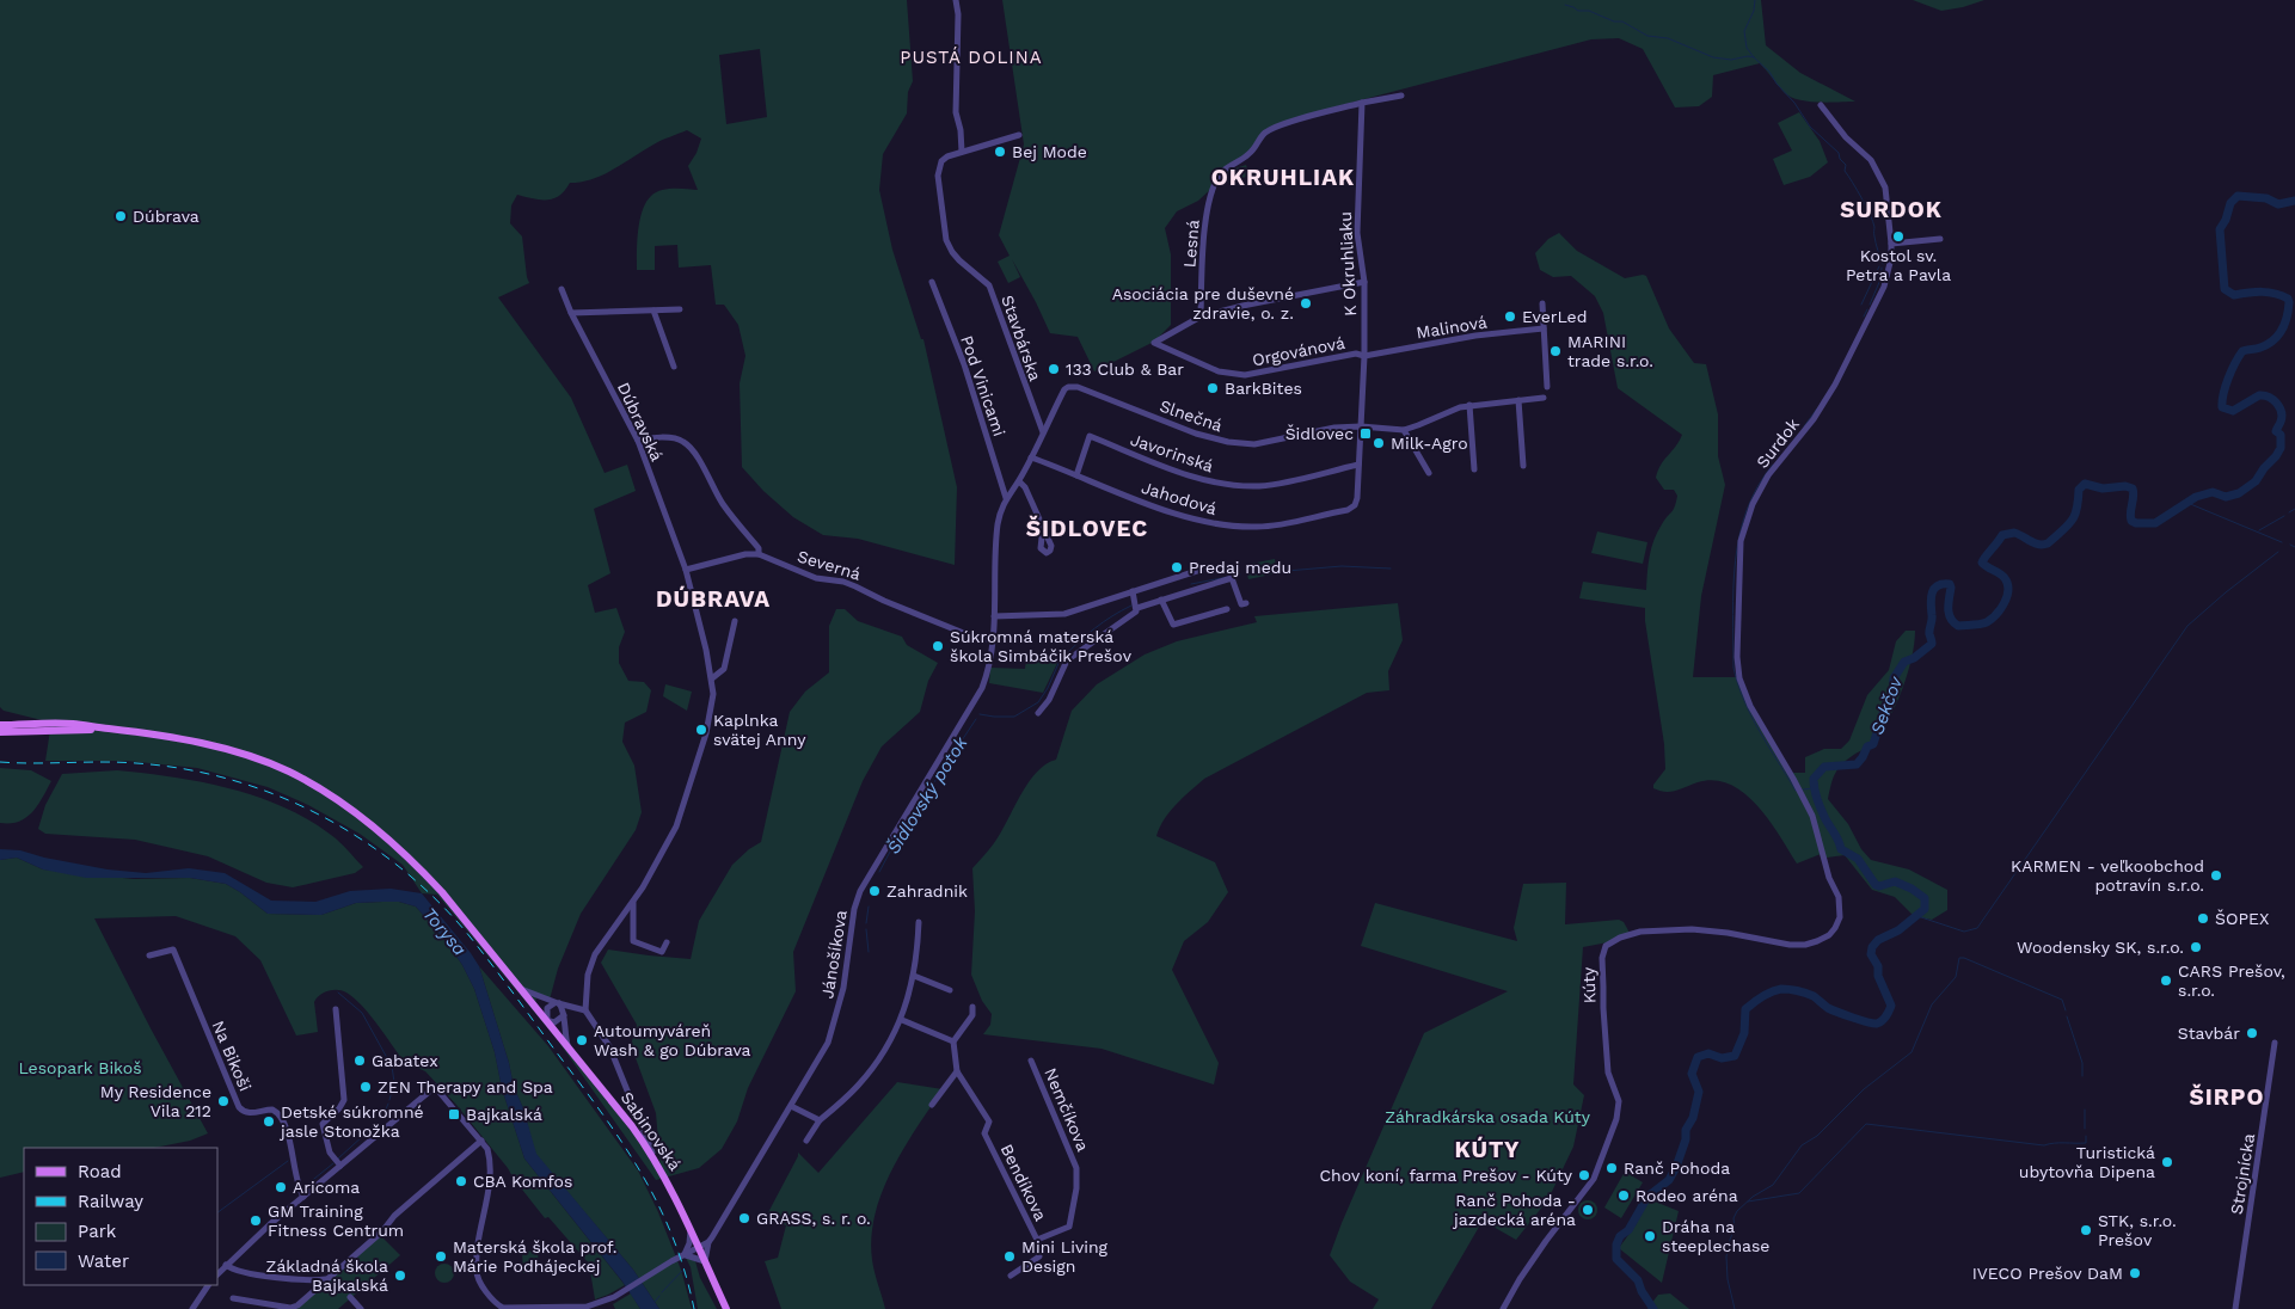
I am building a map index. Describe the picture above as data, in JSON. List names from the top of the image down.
{
  "streets": {
    "main road": ["Sabinovská"],
    "street": [
      "Lesná",
      "K Okruhliaku",
      "Malinová",
      "Stavbárska",
      "Orgovánová",
      "Pod Vinicami",
      "Slnečná",
      "Dúbravská",
      "Surdok",
      "Javorinská",
      "Jahodová",
      "Severná",
      "Jánošíkova",
      "Kúty",
      "Na Bikoši",
      "Nemčíkova",
      "Strojnícka",
      "Bendíkova"
    ]
  },
  "crossings": [
    ["Lesná", "K Okruhliaku"],
    ["Lesná", "Orgovánová"],
    ["K Okruhliaku", "Malinová"],
    ["K Okruhliaku", "Orgovánová"],
    ["K Okruhliaku", "Slnečná"],
    ["K Okruhliaku", "Javorinská"],
    ["K Okruhliaku", "Jahodová"],
    ["Malinová", "Orgovánová"],
    ["Stavbárska", "Slnečná"],
    ["Surdok", "Kúty"],
    ["Javorinská", "Jahodová"],
    ["Severná", "Jánošíkova"],
    ["Jánošíkova", "Sabinovská"],
    ["Nemčíkova", "Bendíkova"]
  ],
  "districts": [
    "PUSTÁ DOLINA",
    "OKRUHLIAK",
    "SURDOK",
    "ŠIDLOVEC",
    "DÚBRAVA",
    "ŠIRPO",
    "KÚTY"
  ],
  "water": ["Sekčov", "Šidlovský potok", "Torysa"],
  "parks": ["Lesopark Bikoš", "Záhradkárska osada Kúty"],
  "places": {
    "other": [
      "Bej Mode",
      "Dúbrava",
      "Kostol sv. Petra a Pavla",
      "Asociácia pre duševné zdravie, o. z.",
      "EverLed",
      "MARINI trade s.r.o.",
      "133 Club & Bar",
      "BarkBites",
      "Milk-Agro",
      "Predaj medu",
      "Súkromná materská škola Simbáčik Prešov",
      "Kaplnka svätej Anny",
      "KARMEN - veľkoobchod potravín s.r.o.",
      "Zahradnik",
      "ŠOPEX",
      "Woodensky SK, s.r.o.",
      "CARS Prešov, s.r.o.",
      "Stavbár",
      "Autoumyváreň Wash & go Dúbrava",
      "Gabatex",
      "ZEN Therapy and Spa",
      "My Residence Vila 212",
      "Detské súkromné jasle Stonožka",
      "Turistická ubytovňa Dipena",
      "Ranč Pohoda",
      "Chov koní, farma Prešov - Kúty",
      "CBA Komfos",
      "Aricoma",
      "Rodeo aréna",
      "Ranč Pohoda - jazdecká aréna",
      "GRASS, s. r. o.",
      "GM Training Fitness Centrum",
      "STK, s.r.o. Prešov",
      "Dráha na steeplechase",
      "Materská škola prof. Márie Podhájeckej",
      "Mini Living Design",
      "IVECO Prešov DaM",
      "Základná škola Bajkalská"
    ],
    "transit": ["Šidlovec", "Bajkalská"]
  },
  "legend": [
    "Road",
    "Railway",
    "Park",
    "Water"
  ]
}
